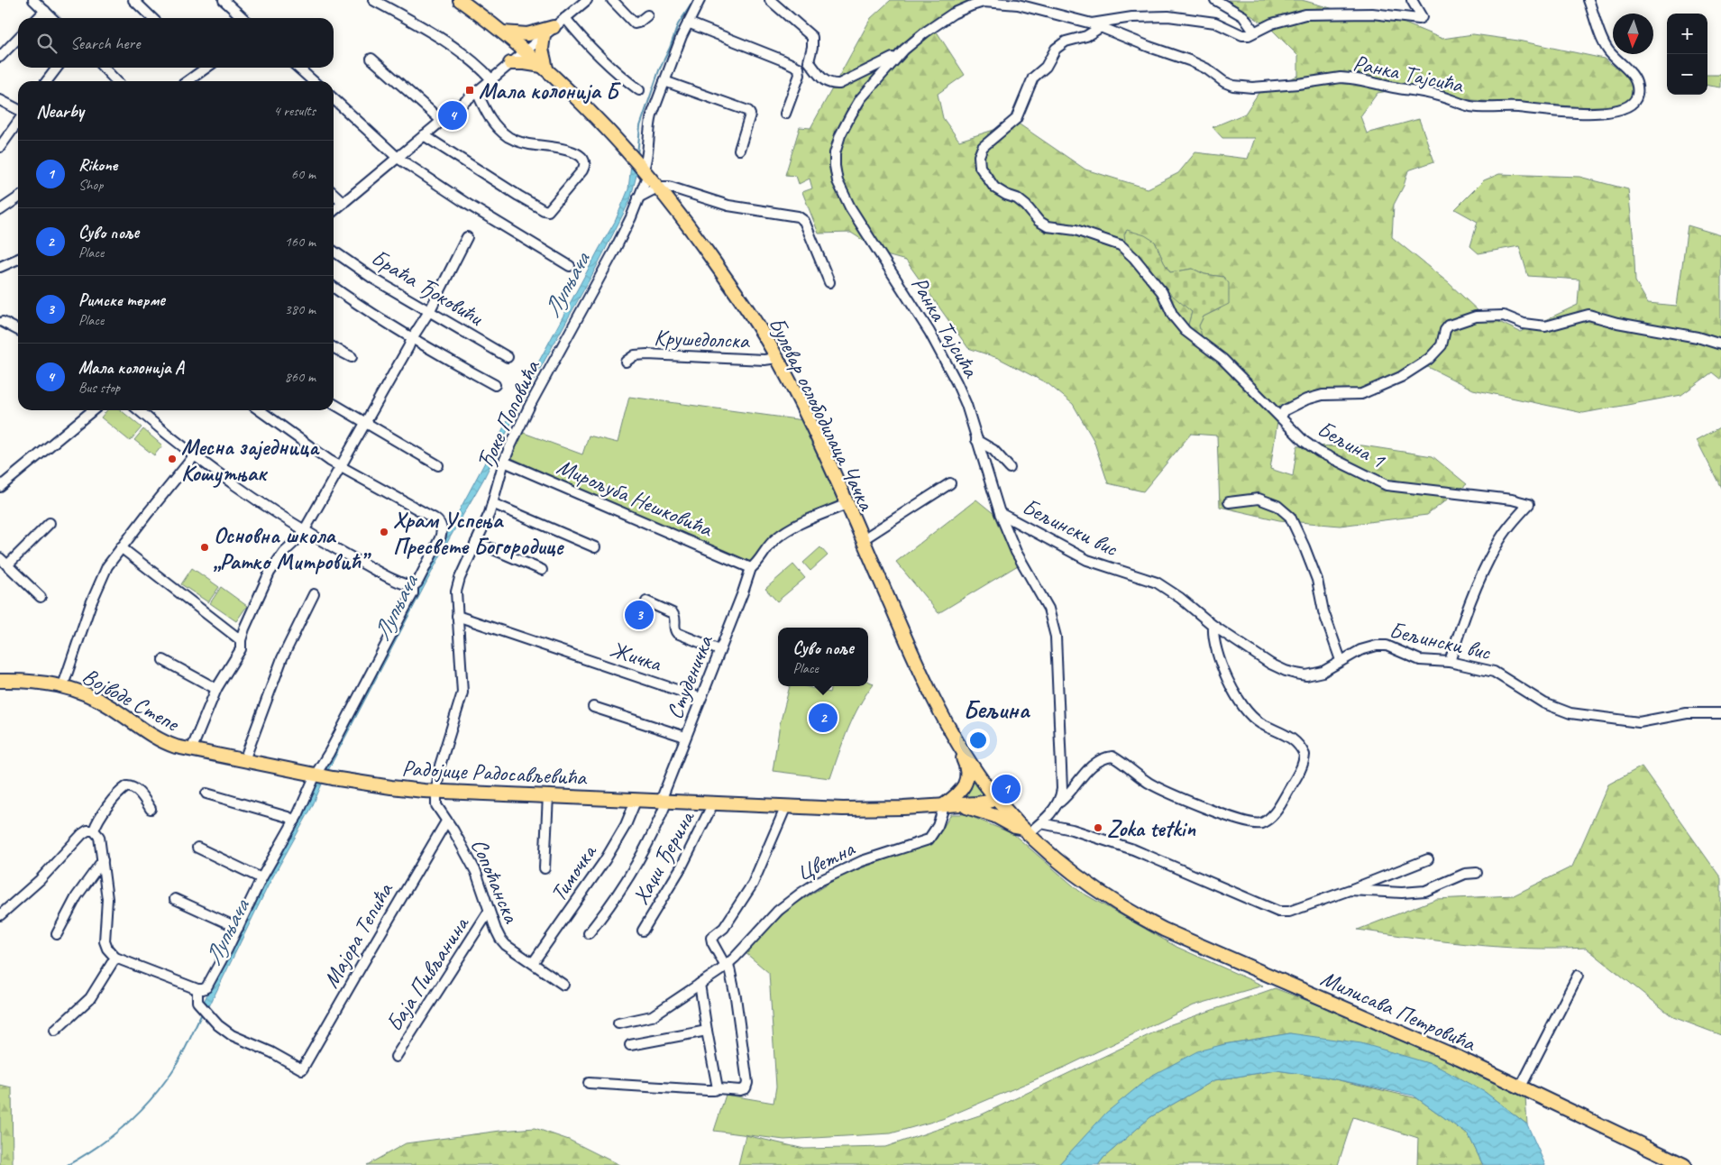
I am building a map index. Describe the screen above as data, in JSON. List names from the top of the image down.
{
  "streets": {
    "main road": [
      "Булевар ослободилаца Чачка",
      "Војводе Степе",
      "Радојице Радосављевића",
      "Милисава Петровића"
    ],
    "street": [
      "Ранка Тајсића",
      "Браћа Ђоковићи",
      "Крушедолска",
      "Ђоке Поповића",
      "Бељина 1",
      "Мирољуба Нешковића",
      "Бељински вис",
      "Жичка",
      "Студеничка",
      "Хаџи Ђерина",
      "Цветна",
      "Тимочка",
      "Сопоћанска",
      "Мајора Тепића",
      "Баја Пивљанина"
    ]
  },
  "crossings": [
    ["Ранка Тајсића", "Бељински вис"],
    ["Крушедолска", "Булевар ослободилаца Чачка"],
    ["Булевар ослободилаца Чачка", "Ђоке Поповића"],
    ["Булевар ослободилаца Чачка", "Радојице Радосављевића"],
    ["Булевар ослободилаца Чачка", "Милисава Петровића"],
    ["Ђоке Поповића", "Мирољуба Нешковића"],
    ["Ђоке Поповића", "Жичка"],
    ["Ђоке Поповића", "Радојице Радосављевића"],
    ["Ђоке Поповића", "Сопоћанска"],
    ["Бељина 1", "Бељински вис"],
    ["Мирољуба Нешковића", "Студеничка"],
    ["Жичка", "Студеничка"],
    ["Студеничка", "Радојице Радосављевића"],
    ["Војводе Степе", "Радојице Радосављевића"],
    ["Радојице Радосављевића", "Хаџи Ђерина"],
    ["Радојице Радосављевића", "Цветна"],
    ["Радојице Радосављевића", "Тимочка"],
    ["Радојице Радосављевића", "Сопоћанска"],
    ["Тимочка", "Сопоћанска"],
    ["Сопоћанска", "Мајора Тепића"],
    ["Сопоћанска", "Баја Пивљанина"]
  ],
  "districts": ["Бељина"],
  "water": ["Лупњача"],
  "places": {
    "transit": ["Мала колонија Б"],
    "other": [
      "Месна заједница Кошутњак",
      "Храм Успења Пресвете Богородице",
      "Основна школа „Ратко Митровић”",
      "Zoka tetkin"
    ]
  },
  "north": "bottom",
  "page": {
    "map_buttons": ["+", "−"],
    "search": "Search here",
    "heading": ["Nearby", "4 results"],
    "pins": [
      "4",
      "3",
      "2",
      "1"
    ],
    "list": [
      {
        "mark": "1",
        "name": "Rikone",
        "note": "Shop",
        "value": "60 m"
      },
      {
        "mark": "2",
        "name": "Суво поље",
        "note": "Place",
        "value": "160 m"
      },
      {
        "mark": "3",
        "name": "Римске терме",
        "note": "Place",
        "value": "380 m"
      },
      {
        "mark": "4",
        "name": "Мала колонија А",
        "note": "Bus stop",
        "value": "860 m"
      }
    ],
    "popup": ["Суво поље", "Place"]
  }
}
